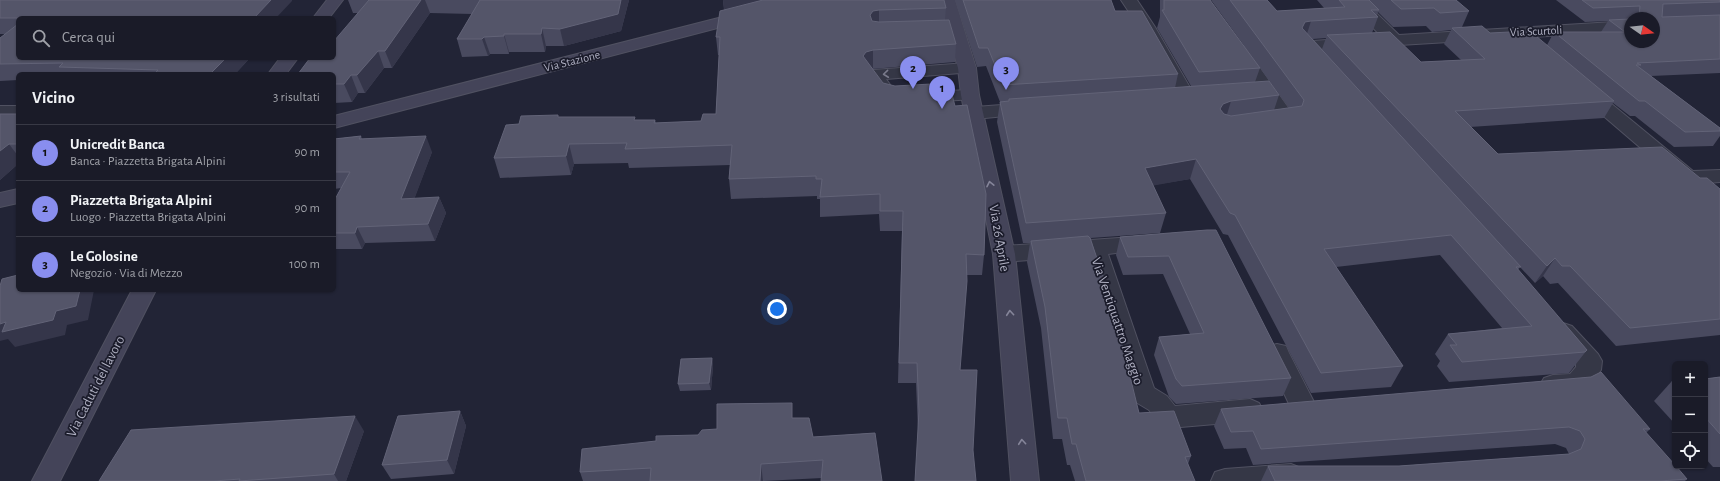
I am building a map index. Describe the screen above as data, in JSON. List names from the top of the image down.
{
  "streets": {
    "main road": ["Via Stazione", "Via 26 Aprile", "Via Caduti del lavoro"],
    "street": ["Via Scurtoli", "Via Ventiquattro Maggio"]
  },
  "crossings": [
    ["Via 26 Aprile", "Via Ventiquattro Maggio"]
  ],
  "one_way": ["Via 26 Aprile"],
  "north": "right",
  "page": {
    "search": "Cerca qui",
    "pins": ["2", "3", "1"],
    "heading": ["Vicino", "3 risultati"],
    "list": [
      {
        "mark": "1",
        "name": "Unicredit Banca",
        "note": "Banca · Piazzetta Brigata Alpini",
        "value": "90 m"
      },
      {
        "mark": "2",
        "name": "Piazzetta Brigata Alpini",
        "note": "Luogo · Piazzetta Brigata Alpini",
        "value": "90 m"
      },
      {
        "mark": "3",
        "name": "Le Golosine",
        "note": "Negozio · Via di Mezzo",
        "value": "100 m"
      }
    ],
    "map_buttons": ["+", "−"]
  }
}
